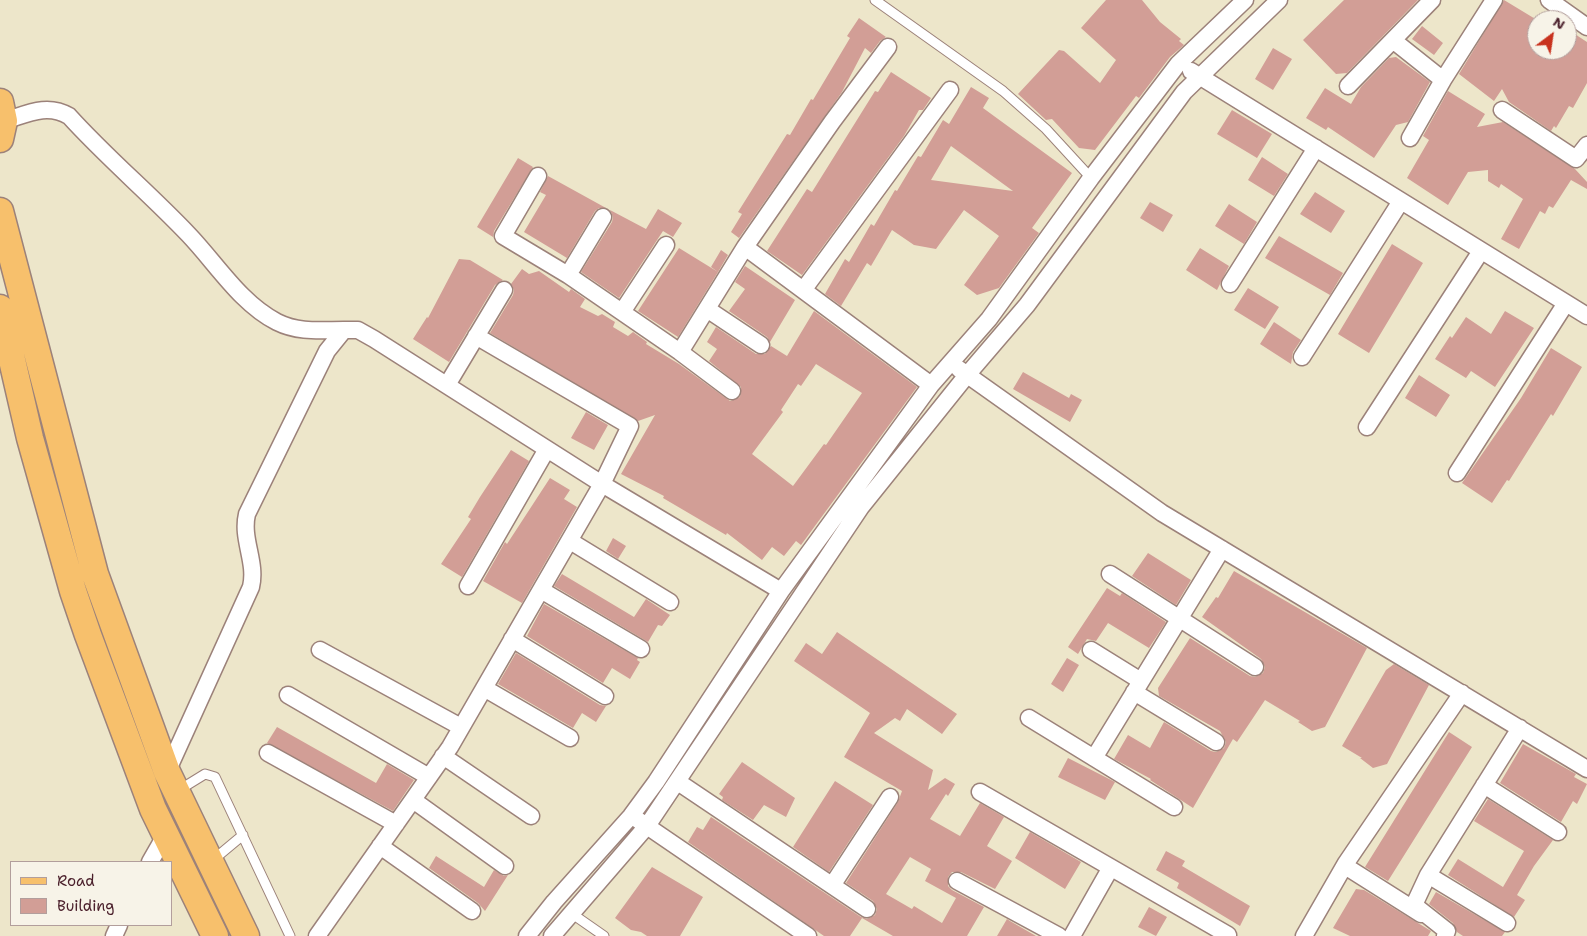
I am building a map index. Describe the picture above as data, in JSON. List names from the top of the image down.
{
  "legend": ["Road", "Building"],
  "north": "top right"
}
